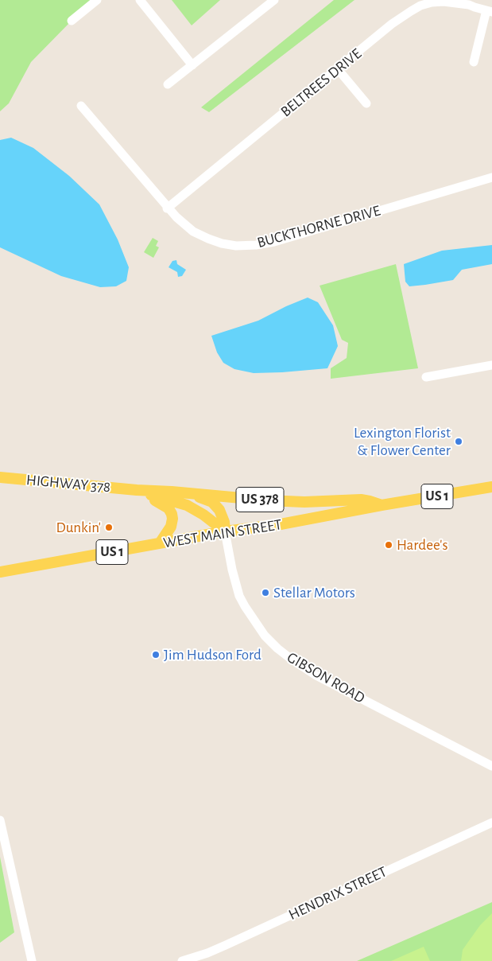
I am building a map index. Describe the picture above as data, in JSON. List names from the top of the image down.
{
  "streets": {
    "main road": [
      "HIGHWAY 378",
      "US 1",
      "US 378",
      "WEST MAIN STREET"
    ],
    "street": [
      "BELTREES DRIVE",
      "BUCKTHORNE DRIVE",
      "GIBSON ROAD",
      "HENDRIX STREET"
    ]
  },
  "crossings": [
    ["BELTREES DRIVE", "BUCKTHORNE DRIVE"],
    ["HIGHWAY 378", "US 378"],
    ["US 378", "WEST MAIN STREET"],
    ["US 378", "GIBSON ROAD"],
    ["WEST MAIN STREET", "GIBSON ROAD"]
  ],
  "places": [
    "Lexington Florist & Flower Center",
    "Dunkin'",
    "Hardee's",
    "Stellar Motors",
    "Jim Hudson Ford"
  ]
}
